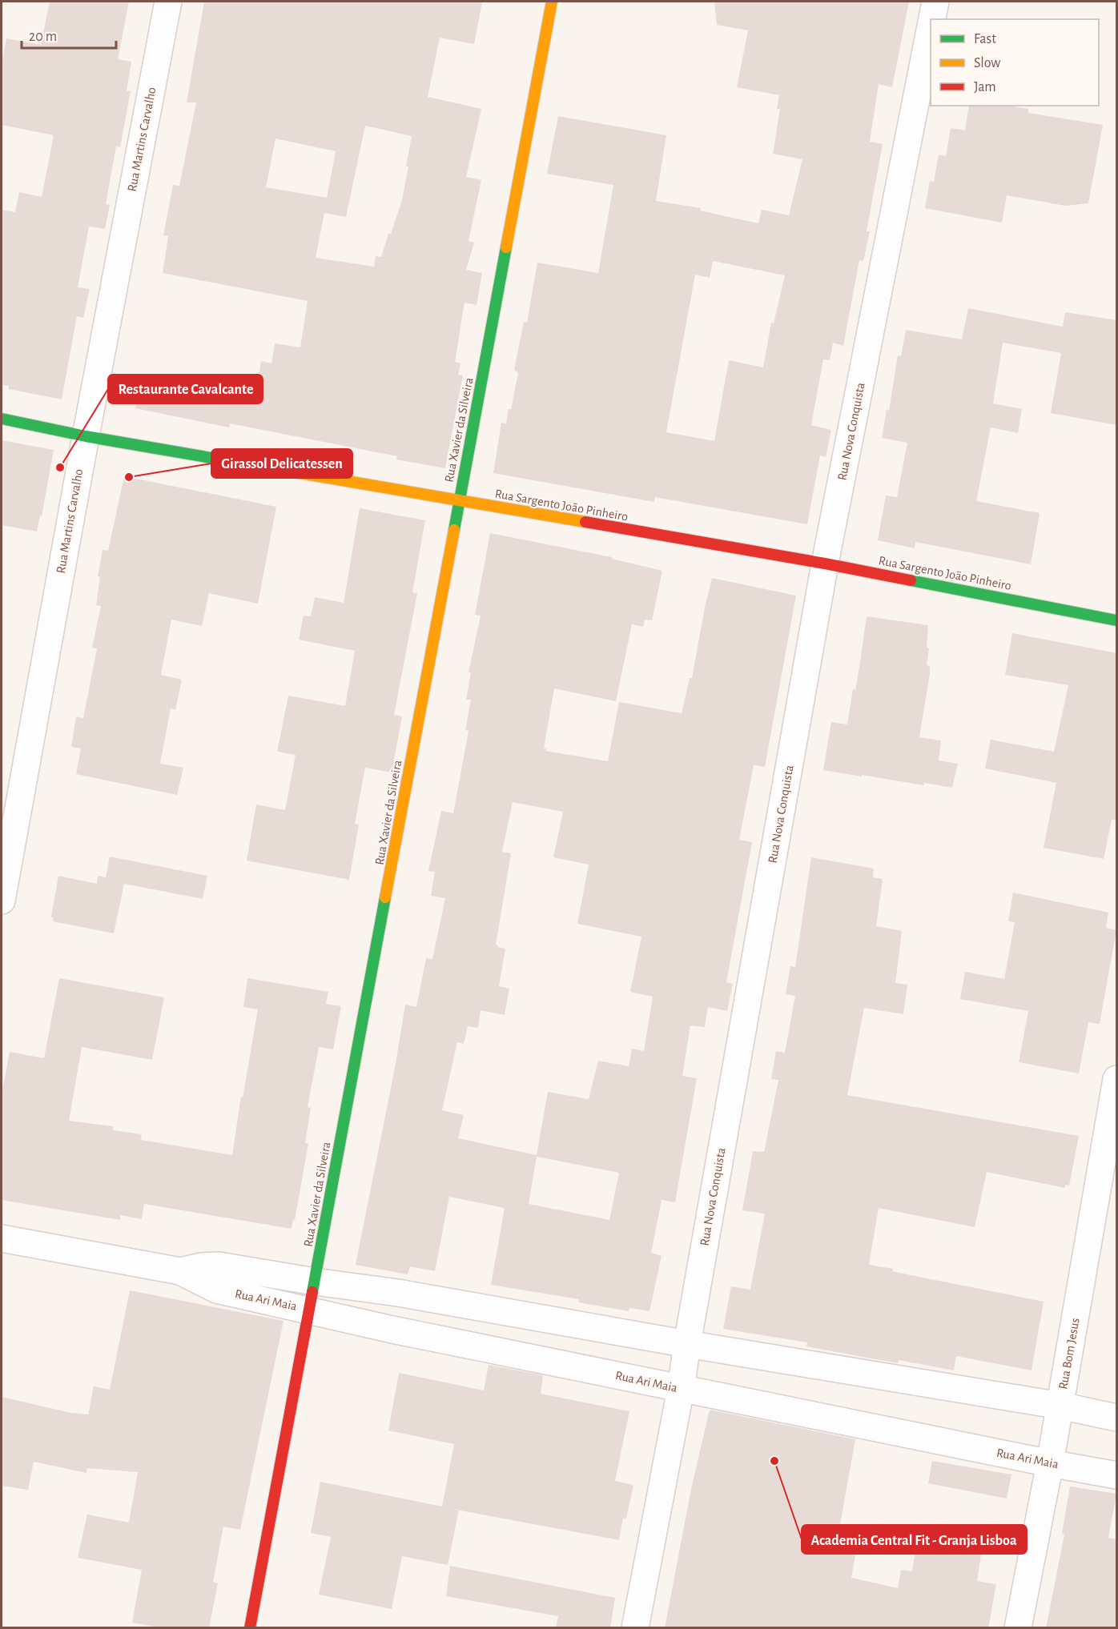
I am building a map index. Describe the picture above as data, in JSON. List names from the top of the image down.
{
  "streets": {
    "street": [
      "Rua Martins Carvalho",
      "Rua Xavier da Silveira",
      "Rua Nova Conquista",
      "Rua Sargento João Pinheiro",
      "Rua Ari Maia",
      "Rua Bom Jesus"
    ]
  },
  "crossings": [
    ["Rua Martins Carvalho", "Rua Sargento João Pinheiro"],
    ["Rua Xavier da Silveira", "Rua Sargento João Pinheiro"],
    ["Rua Xavier da Silveira", "Rua Ari Maia"],
    ["Rua Nova Conquista", "Rua Sargento João Pinheiro"],
    ["Rua Nova Conquista", "Rua Ari Maia"],
    ["Rua Ari Maia", "Rua Bom Jesus"]
  ],
  "places": ["Restaurante Cavalcante", "Girassol Delicatessen", "Academia Central Fit - Granja Lisboa"],
  "legend": ["Fast", "Slow", "Jam"],
  "scale_bar": "20 m"
}
